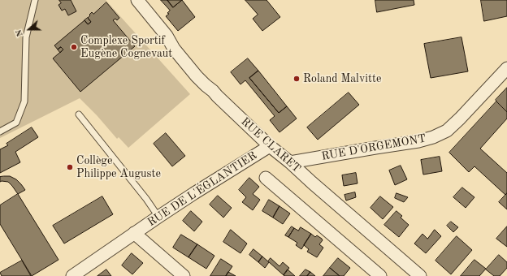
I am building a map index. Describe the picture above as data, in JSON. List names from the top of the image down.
{
  "streets": {
    "street": ["RUE CLARET", "RUE D'ORGEMONT", "RUE DE L'ÉGLANTIER"]
  },
  "crossings": [
    ["RUE CLARET", "RUE D'ORGEMONT"],
    ["RUE CLARET", "RUE DE L'ÉGLANTIER"]
  ],
  "places": ["Complexe Sportif Eugène Cognevaut", "Roland Malvitte", "Collège Philippe Auguste"],
  "north": "left"
}
